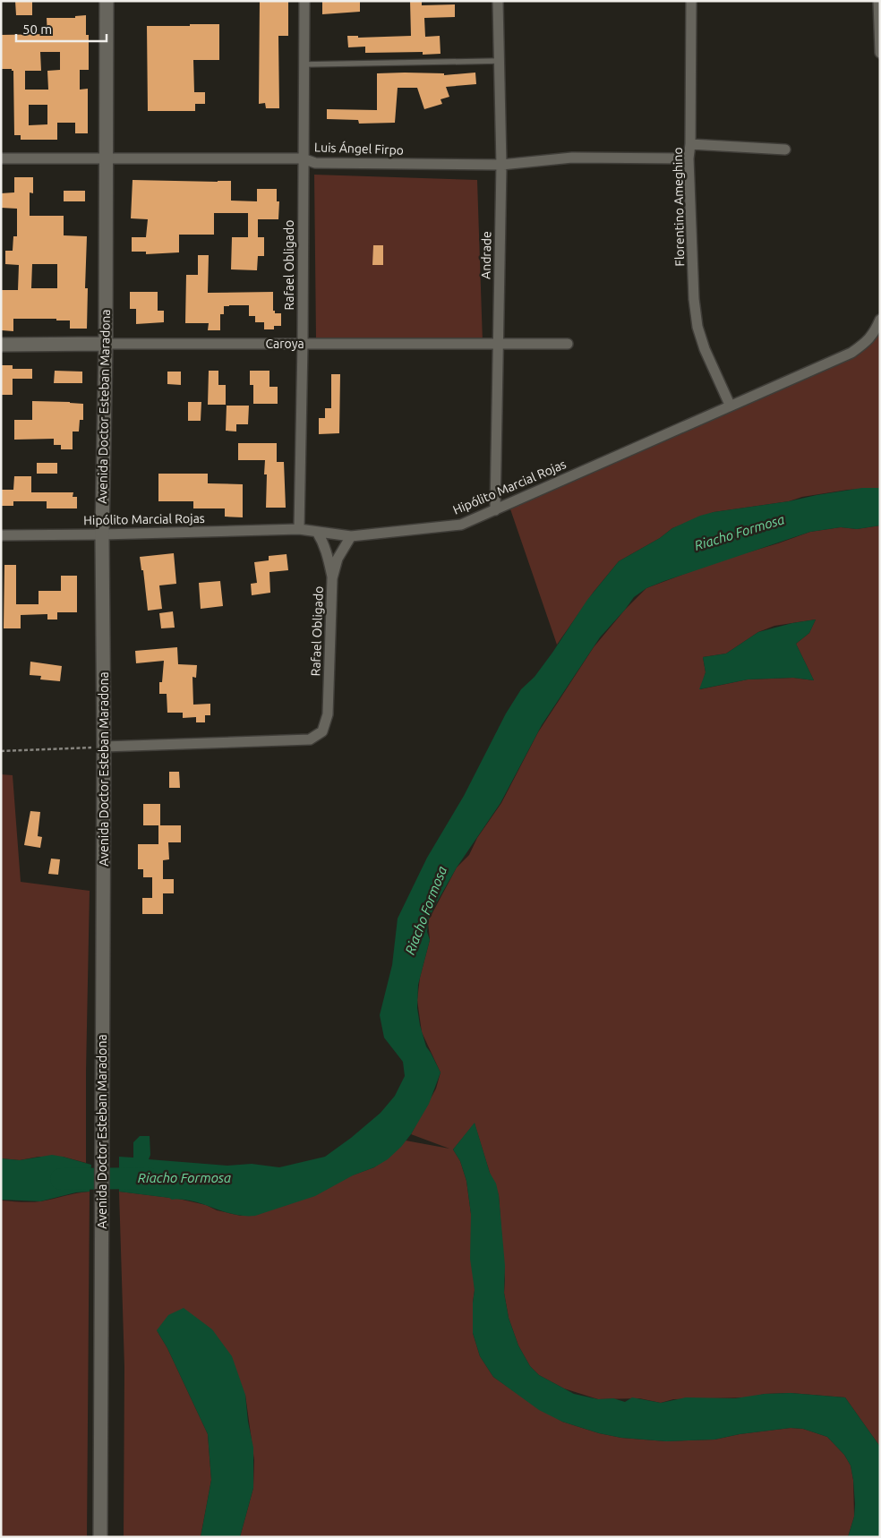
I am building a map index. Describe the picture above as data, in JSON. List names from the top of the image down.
{
  "streets": {
    "main road": ["Caroya", "Avenida Doctor Esteban Maradona"],
    "street": [
      "Luis Ángel Firpo",
      "Florentino Ameghino",
      "Andrade",
      "Rafael Obligado",
      "Hipólito Marcial Rojas"
    ]
  },
  "crossings": [
    ["Luis Ángel Firpo", "Florentino Ameghino"],
    ["Luis Ángel Firpo", "Andrade"],
    ["Luis Ángel Firpo", "Rafael Obligado"],
    ["Luis Ángel Firpo", "Avenida Doctor Esteban Maradona"],
    ["Florentino Ameghino", "Hipólito Marcial Rojas"],
    ["Andrade", "Caroya"],
    ["Andrade", "Hipólito Marcial Rojas"],
    ["Rafael Obligado", "Caroya"],
    ["Rafael Obligado", "Avenida Doctor Esteban Maradona"],
    ["Rafael Obligado", "Hipólito Marcial Rojas"],
    ["Caroya", "Avenida Doctor Esteban Maradona"],
    ["Avenida Doctor Esteban Maradona", "Hipólito Marcial Rojas"]
  ],
  "water": ["Riacho Formosa"],
  "scale_bar": "50 m"
}
